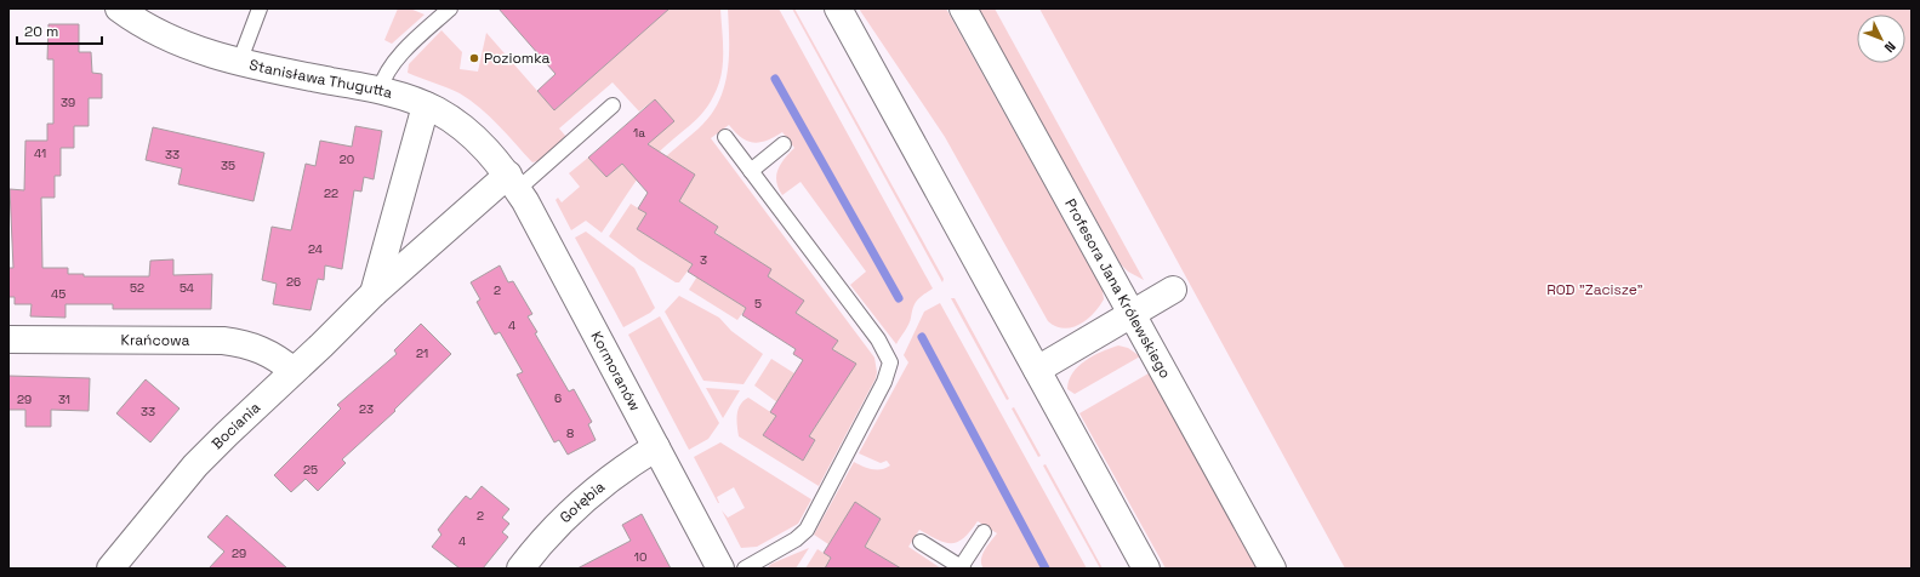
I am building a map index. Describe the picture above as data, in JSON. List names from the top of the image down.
{
  "streets": {
    "street": [
      "Stanisława Thugutta",
      "Profesora Jana Królewskiego",
      "Krańcowa",
      "Kormoranów",
      "Bociania",
      "Gołębia"
    ]
  },
  "crossings": [
    ["Stanisława Thugutta", "Kormoranów"],
    ["Stanisława Thugutta", "Bociania"],
    ["Krańcowa", "Bociania"],
    ["Kormoranów", "Bociania"],
    ["Kormoranów", "Gołębia"]
  ],
  "parks": ["ROD \"Zacisze\""],
  "places": ["Poziomka"],
  "house_numbers": [
    "39",
    "1a",
    "41",
    "33",
    "20",
    "35",
    "22",
    "24",
    "3",
    "26",
    "52",
    "54",
    "2",
    "45",
    "5",
    "4",
    "21",
    "6",
    "29",
    "31",
    "23",
    "33",
    "8",
    "25",
    "2",
    "4",
    "29",
    "10"
  ],
  "scale_bar": "20 m",
  "north": "bottom right"
}
